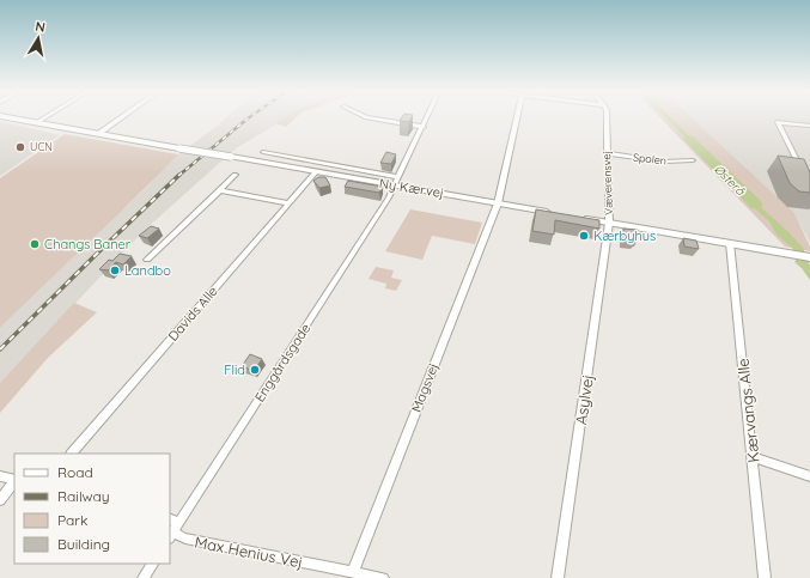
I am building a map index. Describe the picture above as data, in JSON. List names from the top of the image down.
{
  "streets": {
    "street": [
      "Spolen",
      "Væverensvej",
      "Ny Kærvej",
      "Davids Alle",
      "Enggårdsgade",
      "Magsvej",
      "Asylvej",
      "Kærvangs Alle",
      "Max Henius Vej"
    ]
  },
  "crossings": [
    ["Spolen", "Væverensvej"],
    ["Væverensvej", "Asylvej"],
    ["Ny Kærvej", "Davids Alle"],
    ["Ny Kærvej", "Enggårdsgade"],
    ["Ny Kærvej", "Magsvej"],
    ["Enggårdsgade", "Max Henius Vej"],
    ["Magsvej", "Max Henius Vej"]
  ],
  "water": ["Østerå"],
  "places": [
    "UCN",
    "Kærbyhus",
    "Changs Baner",
    "Landbo",
    "Flid"
  ],
  "legend": [
    "Road",
    "Railway",
    "Park",
    "Building"
  ],
  "north": "top"
}
